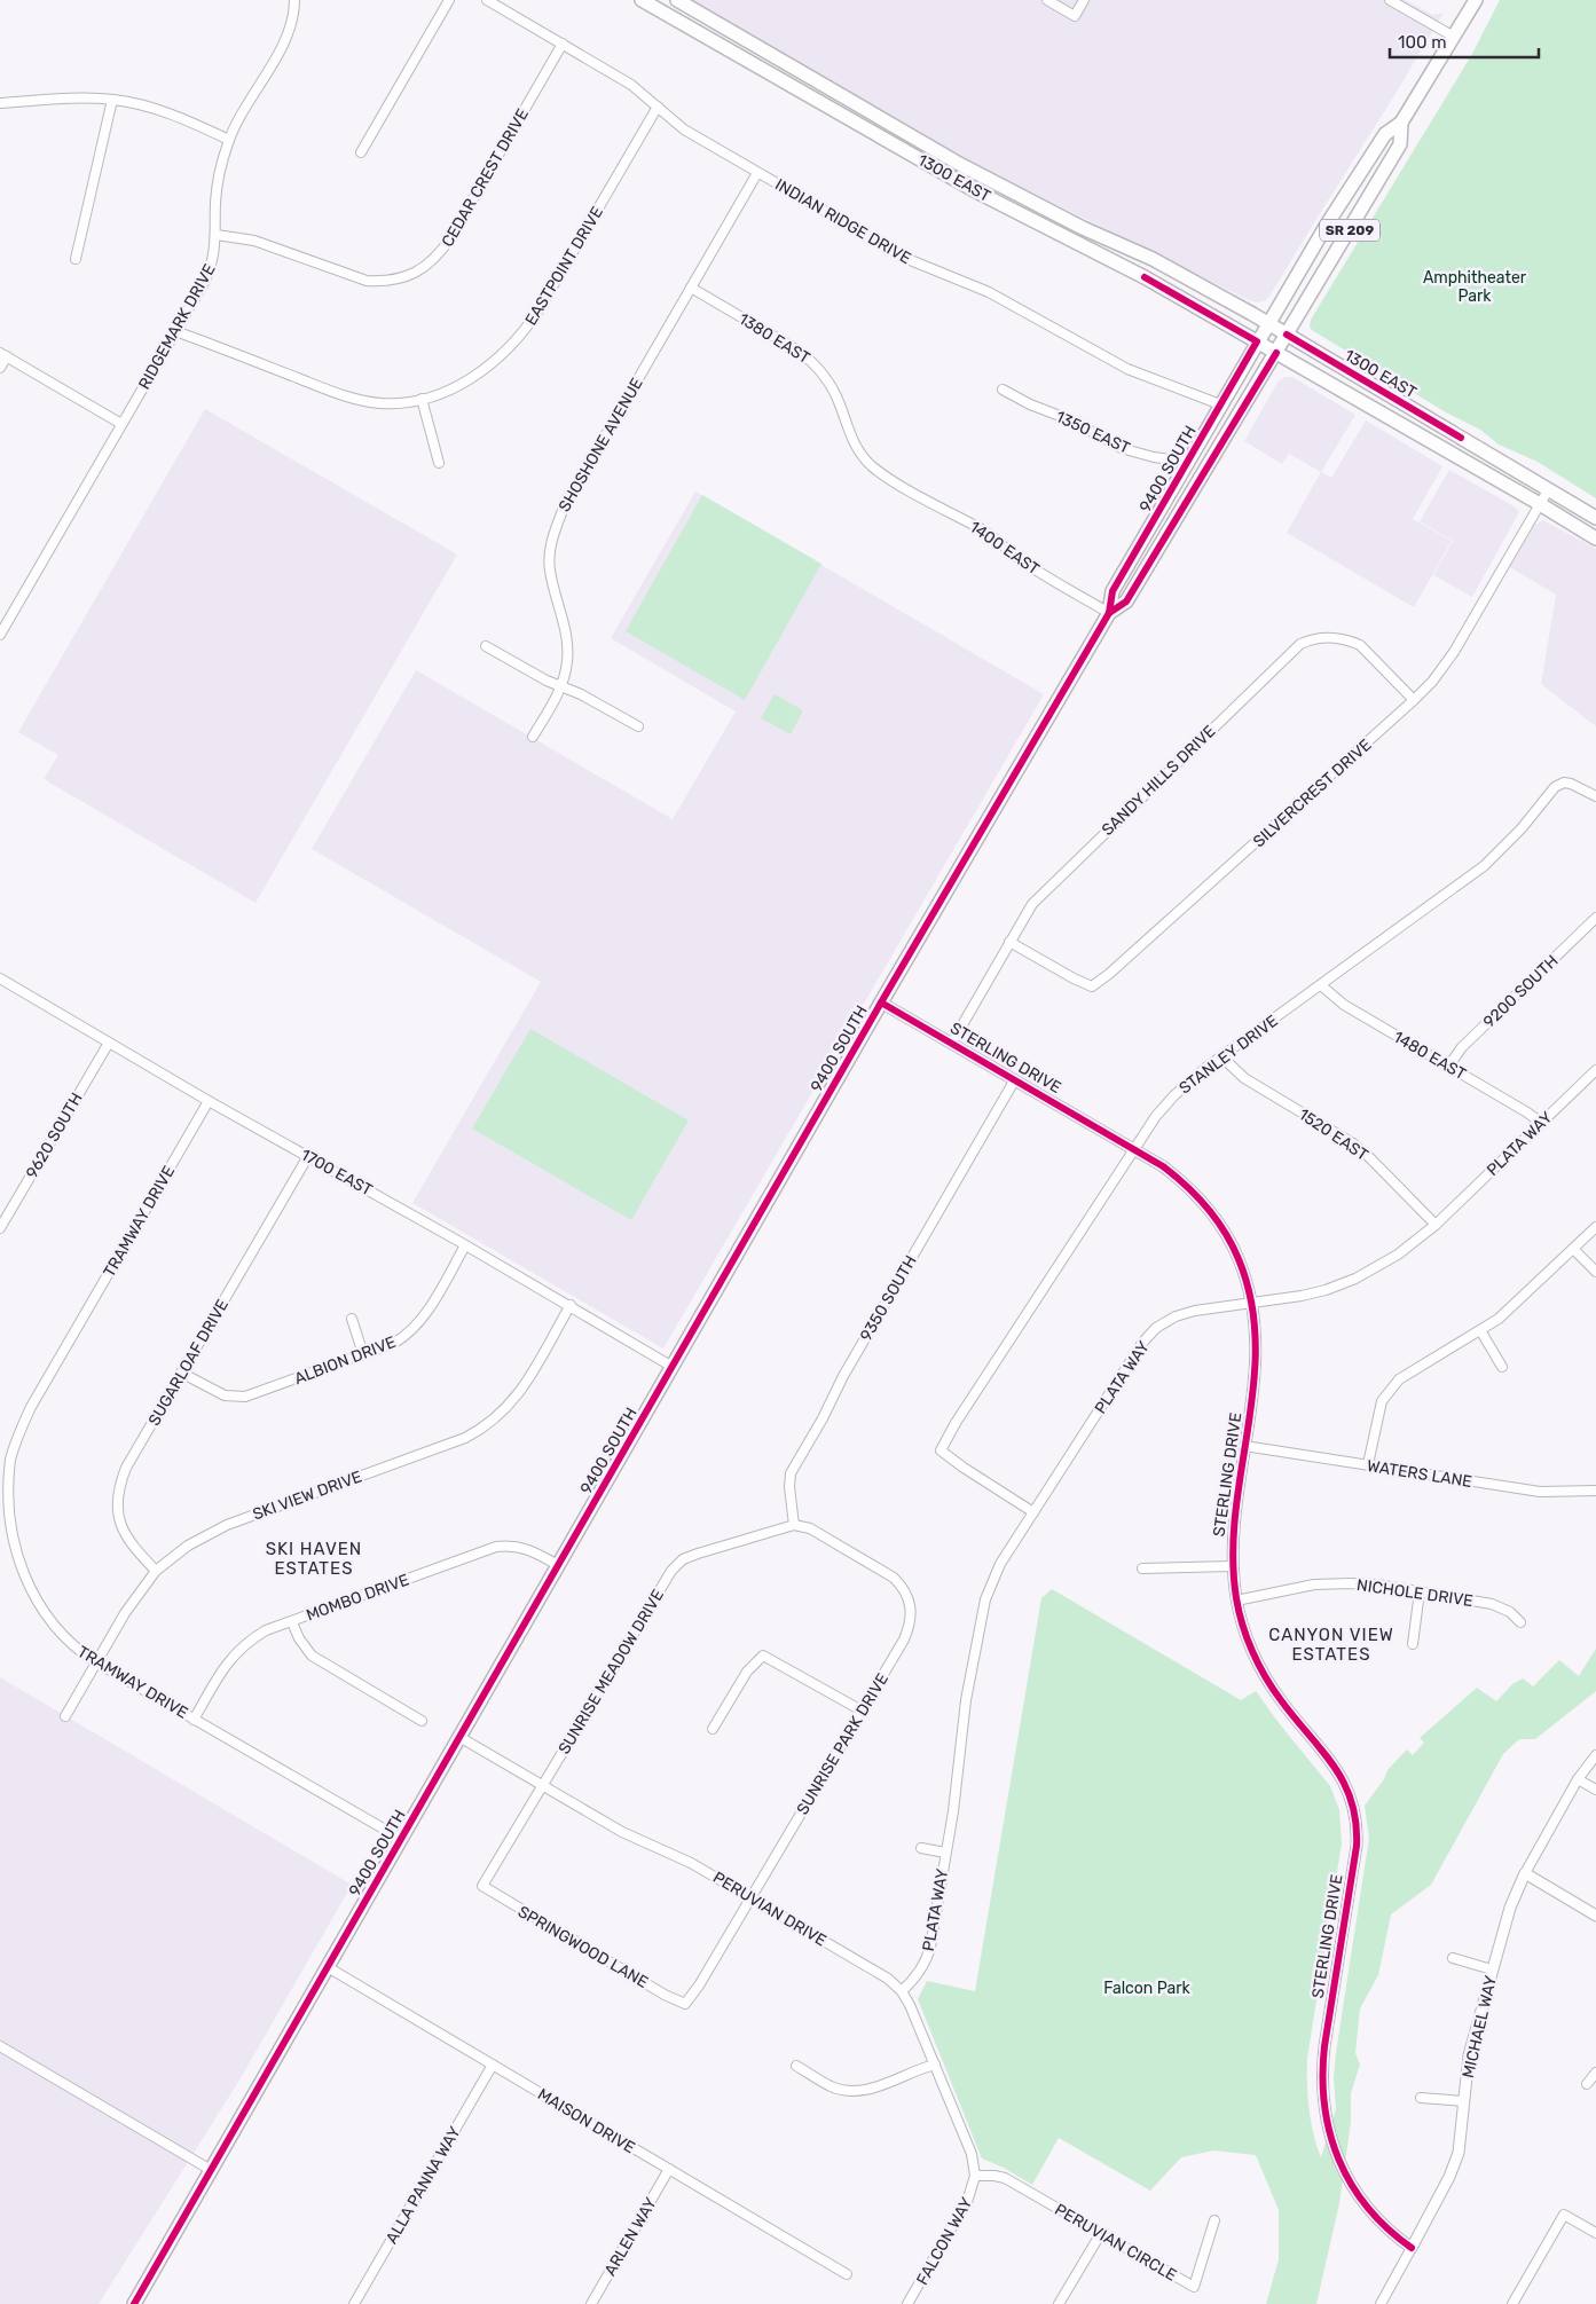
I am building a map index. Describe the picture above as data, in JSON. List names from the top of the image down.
{
  "streets": {
    "main road": ["1300 EAST", "SR 209", "9400 SOUTH"],
    "street": [
      "CEDAR CREST DRIVE",
      "INDIAN RIDGE DRIVE",
      "EASTPOINT DRIVE",
      "RIDGEMARK DRIVE",
      "1380 EAST",
      "1350 EAST",
      "SHOSHONE AVENUE",
      "1400 EAST",
      "SANDY HILLS DRIVE",
      "SILVERCREST DRIVE",
      "9200 SOUTH",
      "STANLEY DRIVE",
      "1480 EAST",
      "STERLING DRIVE",
      "1520 EAST",
      "9620 SOUTH",
      "PLATA WAY",
      "1700 EAST",
      "TRAMWAY DRIVE",
      "9350 SOUTH",
      "ALBION DRIVE",
      "SUGARLOAF DRIVE",
      "WATERS LANE",
      "SKI VIEW DRIVE",
      "NICHOLE DRIVE",
      "MOMBO DRIVE",
      "SUNRISE MEADOW DRIVE",
      "SUNRISE PARK DRIVE",
      "PERUVIAN DRIVE",
      "SPRINGWOOD LANE",
      "MICHAEL WAY",
      "MAISON DRIVE",
      "ALLA PANNA WAY",
      "ARLEN WAY",
      "FALCON WAY",
      "PERUVIAN CIRCLE"
    ]
  },
  "crossings": [
    ["CEDAR CREST DRIVE", "INDIAN RIDGE DRIVE"],
    ["CEDAR CREST DRIVE", "RIDGEMARK DRIVE"],
    ["1300 EAST", "9400 SOUTH"],
    ["1300 EAST", "SILVERCREST DRIVE"],
    ["INDIAN RIDGE DRIVE", "EASTPOINT DRIVE"],
    ["INDIAN RIDGE DRIVE", "SHOSHONE AVENUE"],
    ["INDIAN RIDGE DRIVE", "9400 SOUTH"],
    ["EASTPOINT DRIVE", "RIDGEMARK DRIVE"],
    ["1380 EAST", "SHOSHONE AVENUE"],
    ["1380 EAST", "1400 EAST"],
    ["1350 EAST", "9400 SOUTH"],
    ["9400 SOUTH", "1400 EAST"],
    ["9400 SOUTH", "STERLING DRIVE"],
    ["9400 SOUTH", "1700 EAST"],
    ["9400 SOUTH", "TRAMWAY DRIVE"],
    ["9400 SOUTH", "MOMBO DRIVE"],
    ["9400 SOUTH", "PERUVIAN DRIVE"],
    ["9400 SOUTH", "MAISON DRIVE"],
    ["SANDY HILLS DRIVE", "SILVERCREST DRIVE"],
    ["SANDY HILLS DRIVE", "STERLING DRIVE"],
    ["9200 SOUTH", "1480 EAST"],
    ["STANLEY DRIVE", "1480 EAST"],
    ["STANLEY DRIVE", "STERLING DRIVE"],
    ["STANLEY DRIVE", "1520 EAST"],
    ["STANLEY DRIVE", "PLATA WAY"],
    ["1480 EAST", "PLATA WAY"],
    ["STERLING DRIVE", "PLATA WAY"],
    ["STERLING DRIVE", "9350 SOUTH"],
    ["STERLING DRIVE", "WATERS LANE"],
    ["STERLING DRIVE", "NICHOLE DRIVE"],
    ["STERLING DRIVE", "MICHAEL WAY"],
    ["1520 EAST", "PLATA WAY"],
    ["9620 SOUTH", "1700 EAST"],
    ["PLATA WAY", "PERUVIAN DRIVE"],
    ["1700 EAST", "TRAMWAY DRIVE"],
    ["1700 EAST", "ALBION DRIVE"],
    ["1700 EAST", "SUGARLOAF DRIVE"],
    ["1700 EAST", "SKI VIEW DRIVE"],
    ["TRAMWAY DRIVE", "SKI VIEW DRIVE"],
    ["TRAMWAY DRIVE", "MOMBO DRIVE"],
    ["9350 SOUTH", "SUNRISE MEADOW DRIVE"],
    ["9350 SOUTH", "SUNRISE PARK DRIVE"],
    ["ALBION DRIVE", "SUGARLOAF DRIVE"],
    ["SUGARLOAF DRIVE", "SKI VIEW DRIVE"],
    ["SUNRISE MEADOW DRIVE", "SUNRISE PARK DRIVE"],
    ["SUNRISE MEADOW DRIVE", "PERUVIAN DRIVE"],
    ["SUNRISE MEADOW DRIVE", "SPRINGWOOD LANE"],
    ["SUNRISE PARK DRIVE", "PERUVIAN DRIVE"],
    ["SUNRISE PARK DRIVE", "SPRINGWOOD LANE"],
    ["PERUVIAN DRIVE", "FALCON WAY"],
    ["PERUVIAN DRIVE", "PERUVIAN CIRCLE"],
    ["MAISON DRIVE", "ALLA PANNA WAY"],
    ["MAISON DRIVE", "ARLEN WAY"],
    ["FALCON WAY", "PERUVIAN CIRCLE"]
  ],
  "districts": ["SKI HAVEN ESTATES", "CANYON VIEW ESTATES"],
  "parks": ["Amphitheater Park", "Falcon Park"],
  "scale_bar": "100 m"
}
